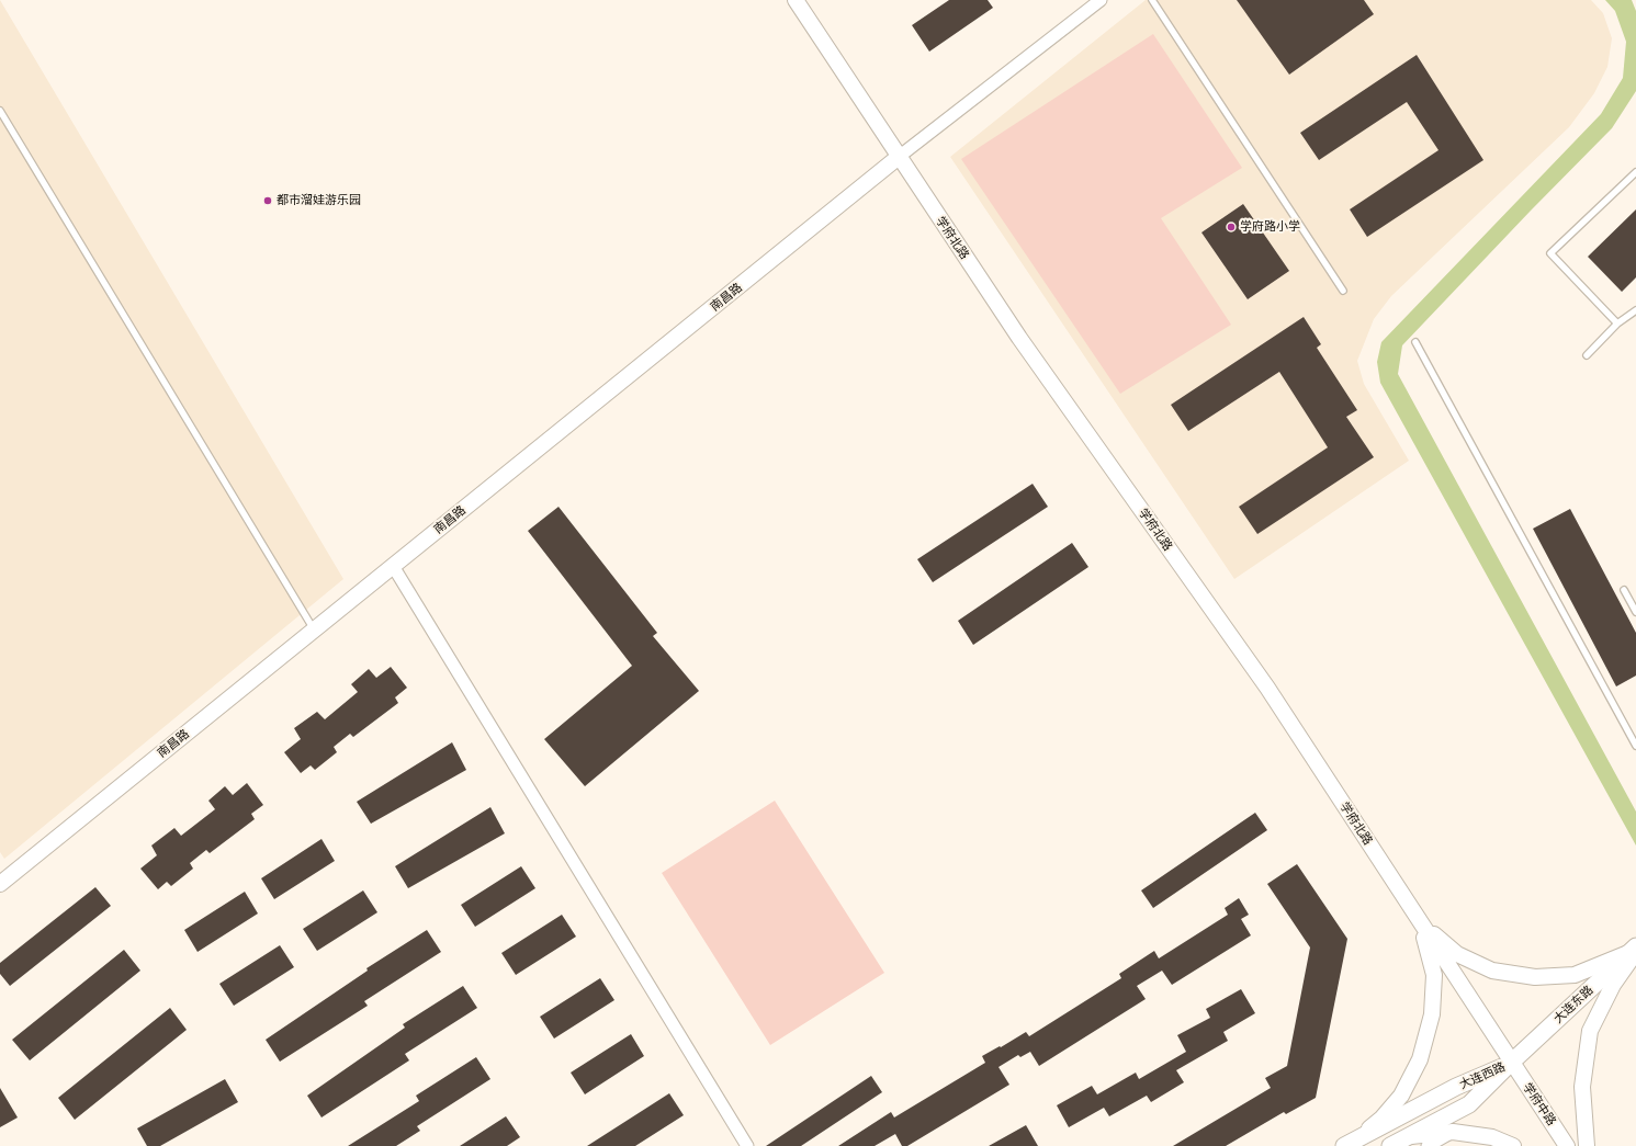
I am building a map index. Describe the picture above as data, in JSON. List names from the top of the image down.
{
  "streets": {
    "main road": ["大连东路", "大连西路"],
    "street": ["学府北路", "南昌路", "学府中路"]
  },
  "crossings": [
    ["学府北路", "南昌路"],
    ["学府北路", "大连东路"],
    ["学府北路", "大连西路"],
    ["学府北路", "学府中路"],
    ["大连东路", "大连西路"],
    ["大连东路", "学府中路"],
    ["大连西路", "学府中路"]
  ],
  "places": ["都市溜娃游乐园", "学府路小学"]
}
